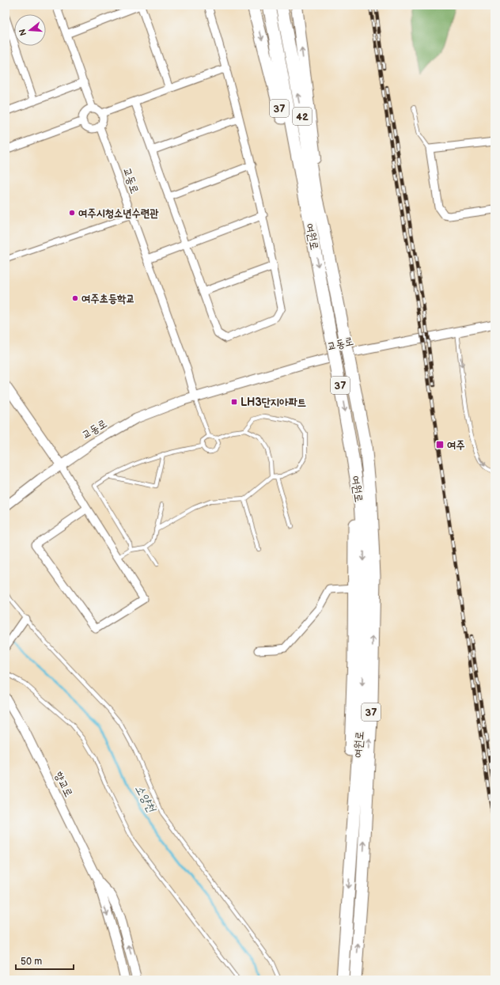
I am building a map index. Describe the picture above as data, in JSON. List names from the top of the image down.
{
  "streets": {
    "highway": ["37", "42", "여원로"],
    "street": ["교동로", "향교로"]
  },
  "crossings": [
    ["37", "여원로"]
  ],
  "water": ["소양천"],
  "places": {
    "other": ["여주시청소년수련관", "여주초등학교"],
    "transit": ["LH3단지아파트", "여주"]
  },
  "scale_bar": "50 m",
  "north": "left"
}
